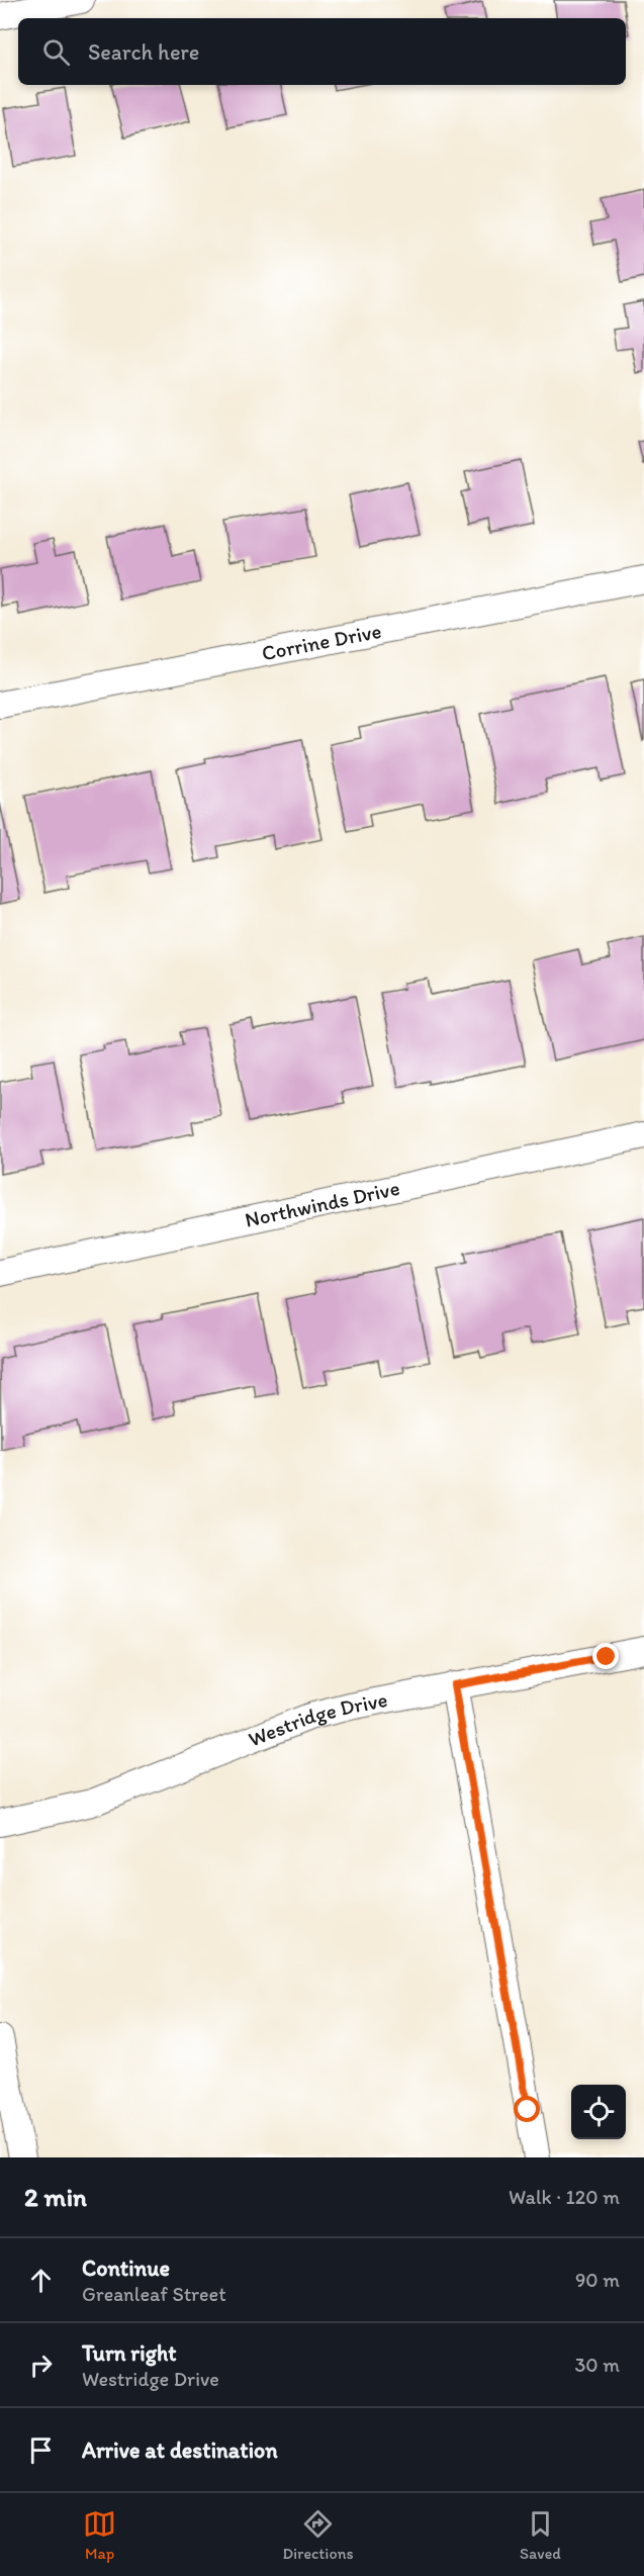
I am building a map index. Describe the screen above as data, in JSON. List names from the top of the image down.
{
  "streets": {
    "street": ["Corrine Drive", "Northwinds Drive", "Westridge Drive"]
  },
  "page": {
    "search": "Search here",
    "heading": ["2 min", "Walk · 120 m"],
    "list": [
      ["Continue", "Greanleaf Street", "90 m"],
      ["Turn right", "Westridge Drive", "30 m"],
      "Arrive at destination"
    ],
    "nav": ["Map", "Directions", "Saved"]
  }
}
